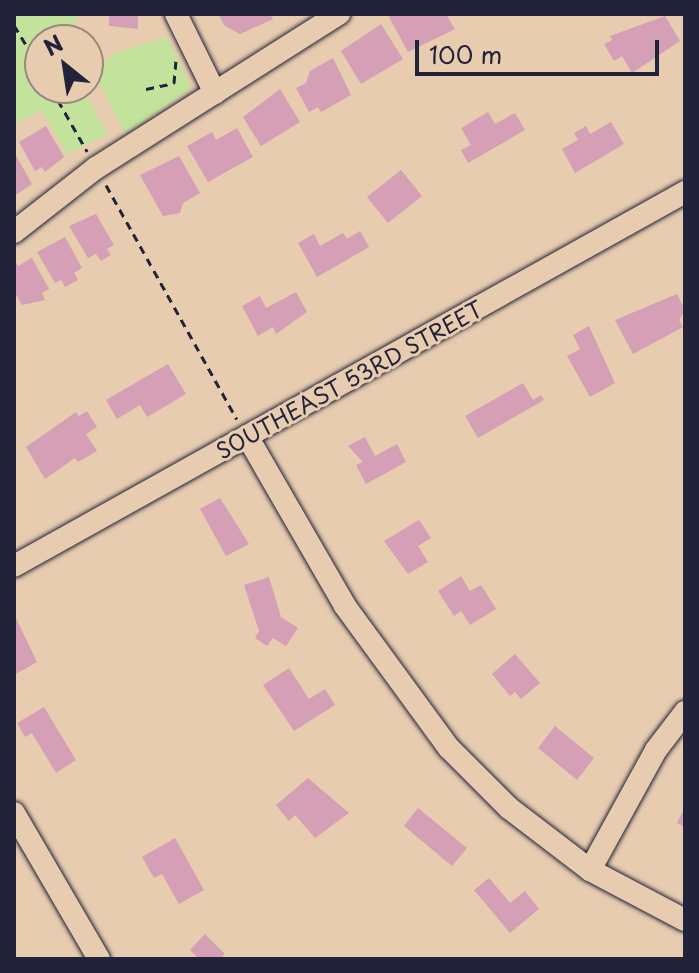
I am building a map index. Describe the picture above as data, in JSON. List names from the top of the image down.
{
  "streets": {
    "street": ["SOUTHEAST 53RD STREET"]
  },
  "scale_bar": "100 m",
  "north": "top left"
}
